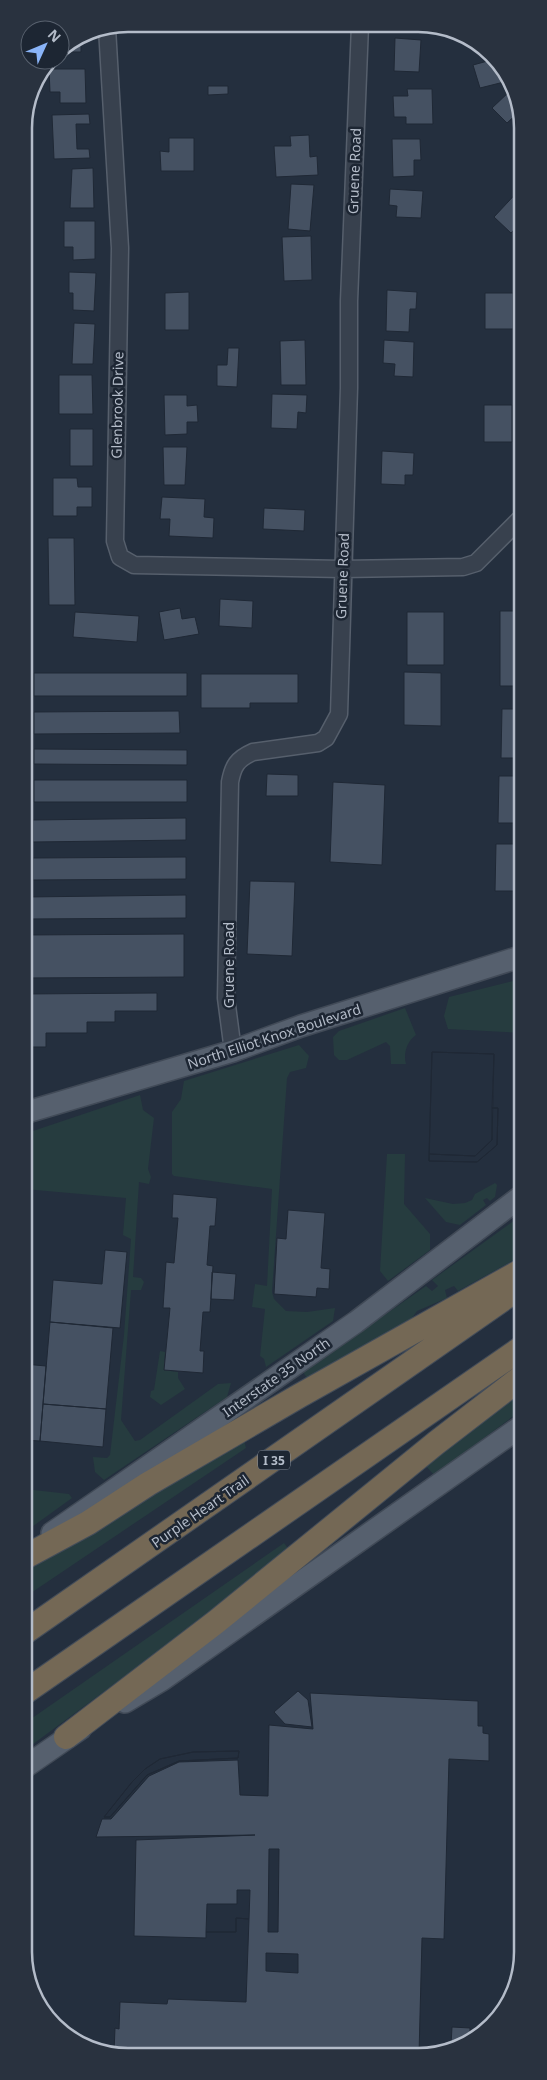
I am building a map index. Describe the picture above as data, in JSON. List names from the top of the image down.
{
  "streets": {
    "highway": ["I 35", "Purple Heart Trail"],
    "main road": ["North Elliot Knox Boulevard", "Interstate 35 North"],
    "street": ["Gruene Road", "Glenbrook Drive"]
  },
  "crossings": [
    ["Gruene Road", "Glenbrook Drive"],
    ["Gruene Road", "North Elliot Knox Boulevard"]
  ],
  "north": "top right"
}
